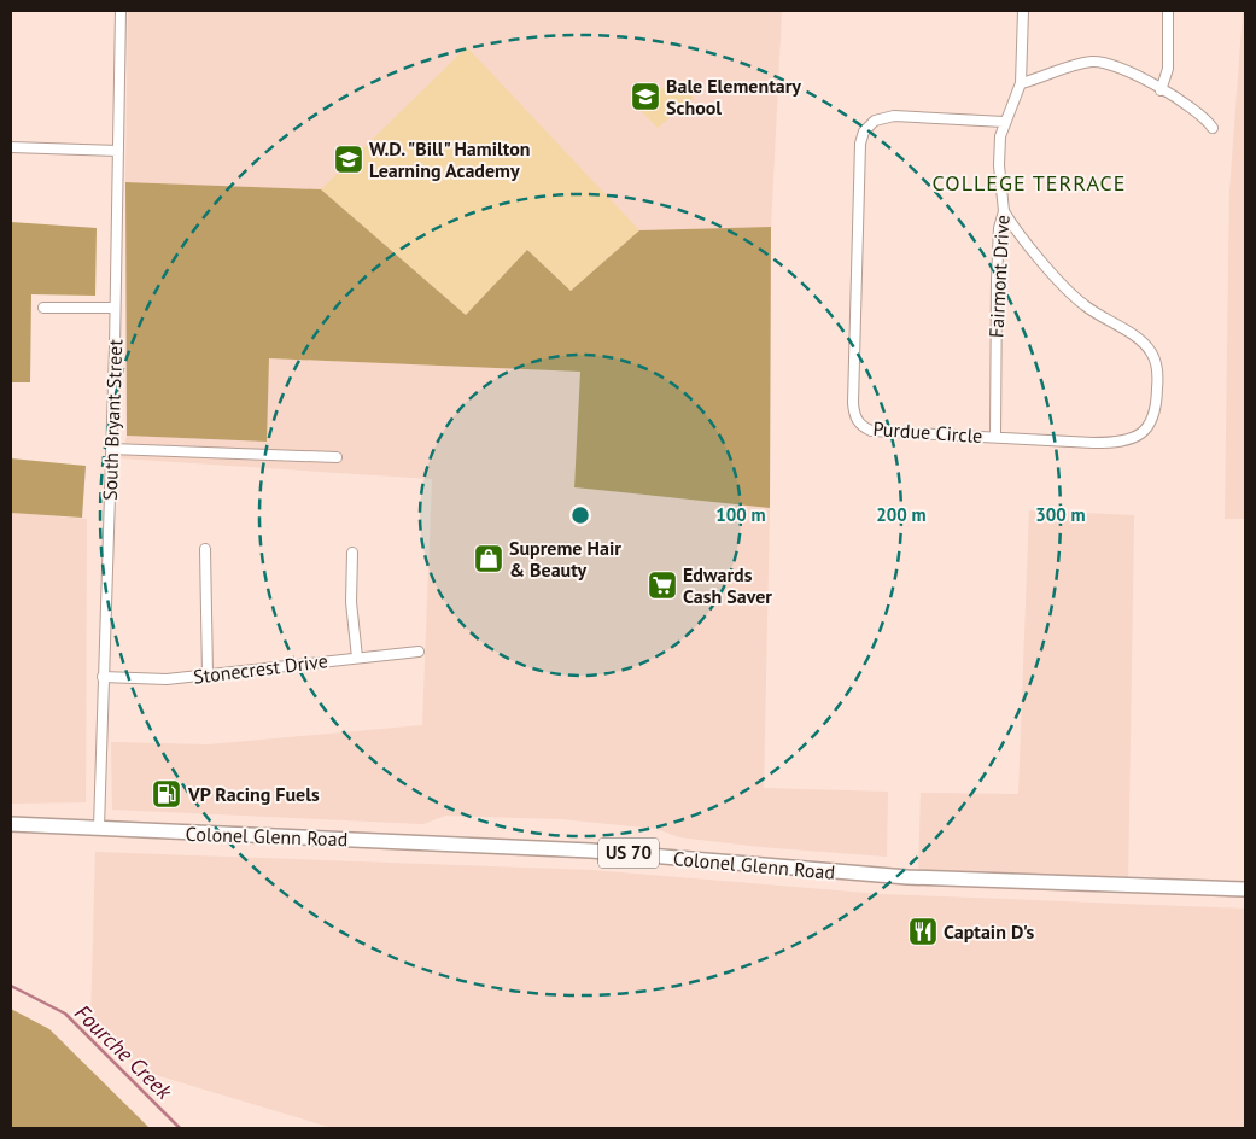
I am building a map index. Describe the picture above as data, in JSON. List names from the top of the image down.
{
  "streets": {
    "main road": ["Colonel Glenn Road", "US 70"],
    "street": [
      "Fairmont Drive",
      "South Bryant Street",
      "Purdue Circle",
      "Stonecrest Drive"
    ]
  },
  "crossings": [
    ["Fairmont Drive", "Purdue Circle"],
    ["South Bryant Street", "Stonecrest Drive"],
    ["South Bryant Street", "Colonel Glenn Road"]
  ],
  "districts": ["COLLEGE TERRACE"],
  "water": ["Fourche Creek"],
  "places": {
    "school or university": ["Bale Elementary School", "W.D. \"Bill\" Hamilton Learning Academy"],
    "shop": ["Supreme Hair & Beauty"],
    "supermarket": ["Edwards Cash Saver"],
    "fuel station": ["VP Racing Fuels"],
    "restaurant": ["Captain D's"]
  },
  "rings": ["100 m", "200 m", "300 m"]
}
